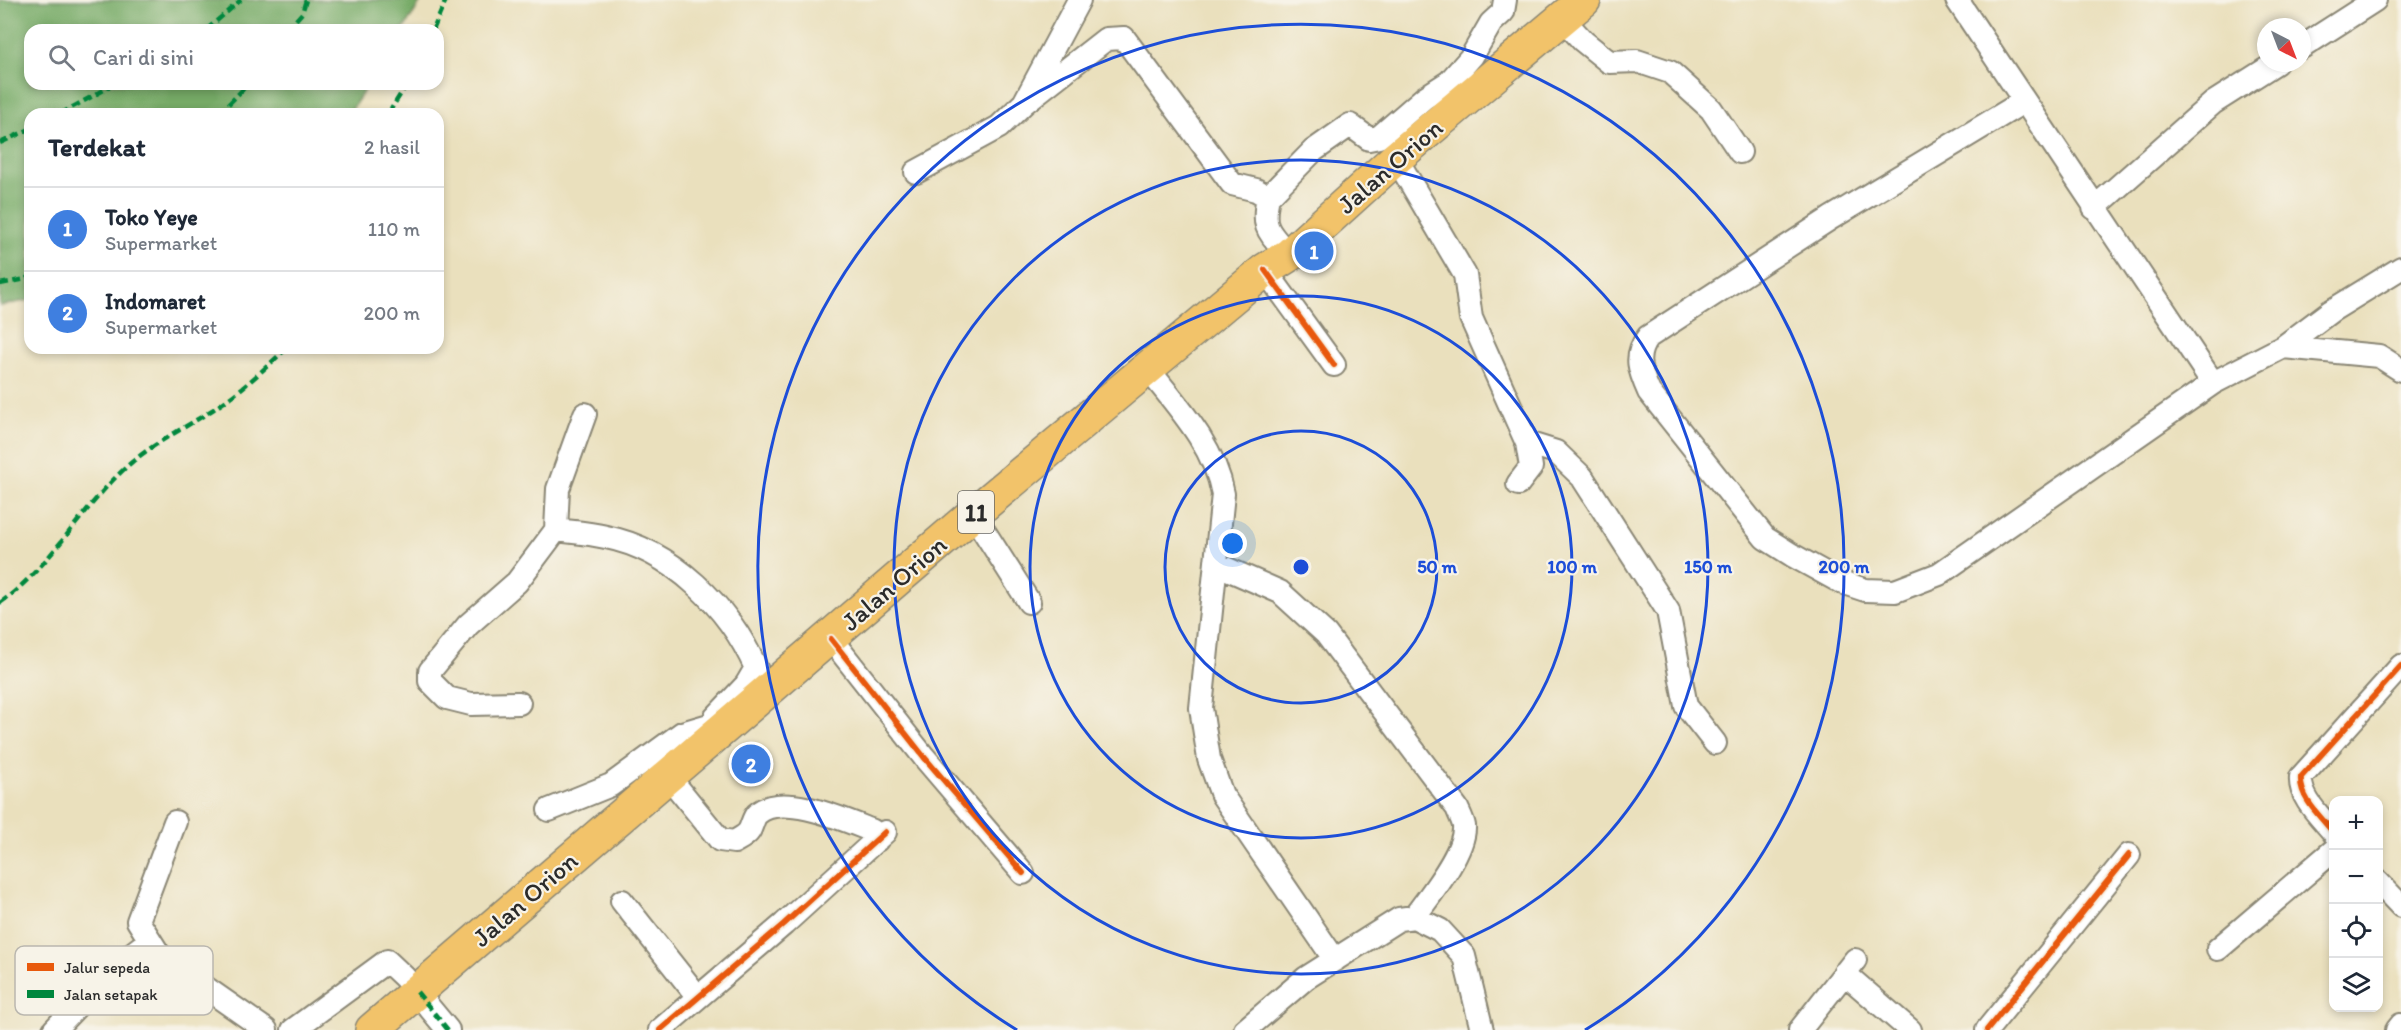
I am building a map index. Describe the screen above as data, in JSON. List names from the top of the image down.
{
  "streets": {
    "highway": ["Jalan Orion", "11"]
  },
  "legend": ["Jalur sepeda", "Jalan setapak"],
  "north": "bottom right",
  "page": {
    "search": "Cari di sini",
    "heading": ["Terdekat", "2 hasil"],
    "list": [
      {
        "mark": "1",
        "name": "Toko Yeye",
        "note": "Supermarket",
        "value": "110 m"
      },
      {
        "mark": "2",
        "name": "Indomaret",
        "note": "Supermarket",
        "value": "200 m"
      }
    ],
    "pins": ["1", "2"],
    "map_buttons": ["+", "−"]
  },
  "rings": [
    "50 m",
    "100 m",
    "150 m",
    "200 m"
  ]
}
